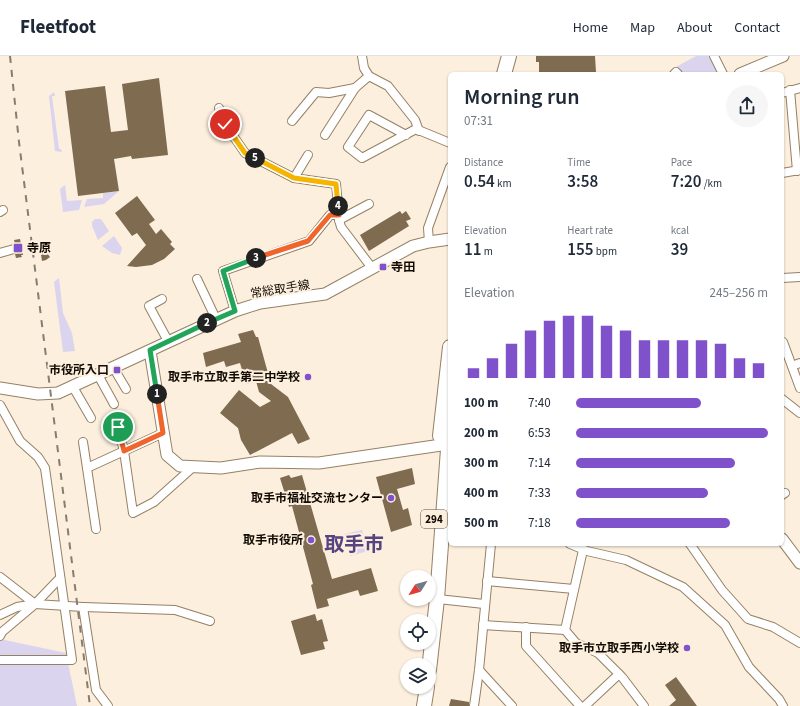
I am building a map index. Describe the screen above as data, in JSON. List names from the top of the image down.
{
  "streets": {
    "highway": ["294"],
    "main road": ["常総取手線"]
  },
  "districts": ["取手市"],
  "places": {
    "transit": ["寺原", "寺田", "市役所入口"],
    "other": [
      "取手市立取手第二中学校",
      "取手市福祉交流センター",
      "取手市役所",
      "取手市立取手西小学校"
    ]
  },
  "north": "bottom left",
  "page": {
    "header": "Fleetfoot",
    "nav": [
      "Home",
      "Map",
      "About",
      "Contact"
    ],
    "heading": ["Morning run", "07:31"],
    "stats": [
      ["Distance", "0.54 km"],
      ["Time", "3:58"],
      ["Pace", "7:20 /km"],
      ["Elevation", "11 m"],
      ["Heart rate", "155 bpm"],
      ["kcal", "39"]
    ],
    "pins": [
      "5",
      "4",
      "3",
      "2",
      "1"
    ],
    "chart": ["Elevation", "245–256 m"],
    "list": [
      {
        "name": "100 m",
        "note": "7:40"
      },
      {
        "name": "200 m",
        "note": "6:53"
      },
      {
        "name": "300 m",
        "note": "7:14"
      },
      {
        "name": "400 m",
        "note": "7:33"
      },
      {
        "name": "500 m",
        "note": "7:18"
      }
    ]
  }
}
